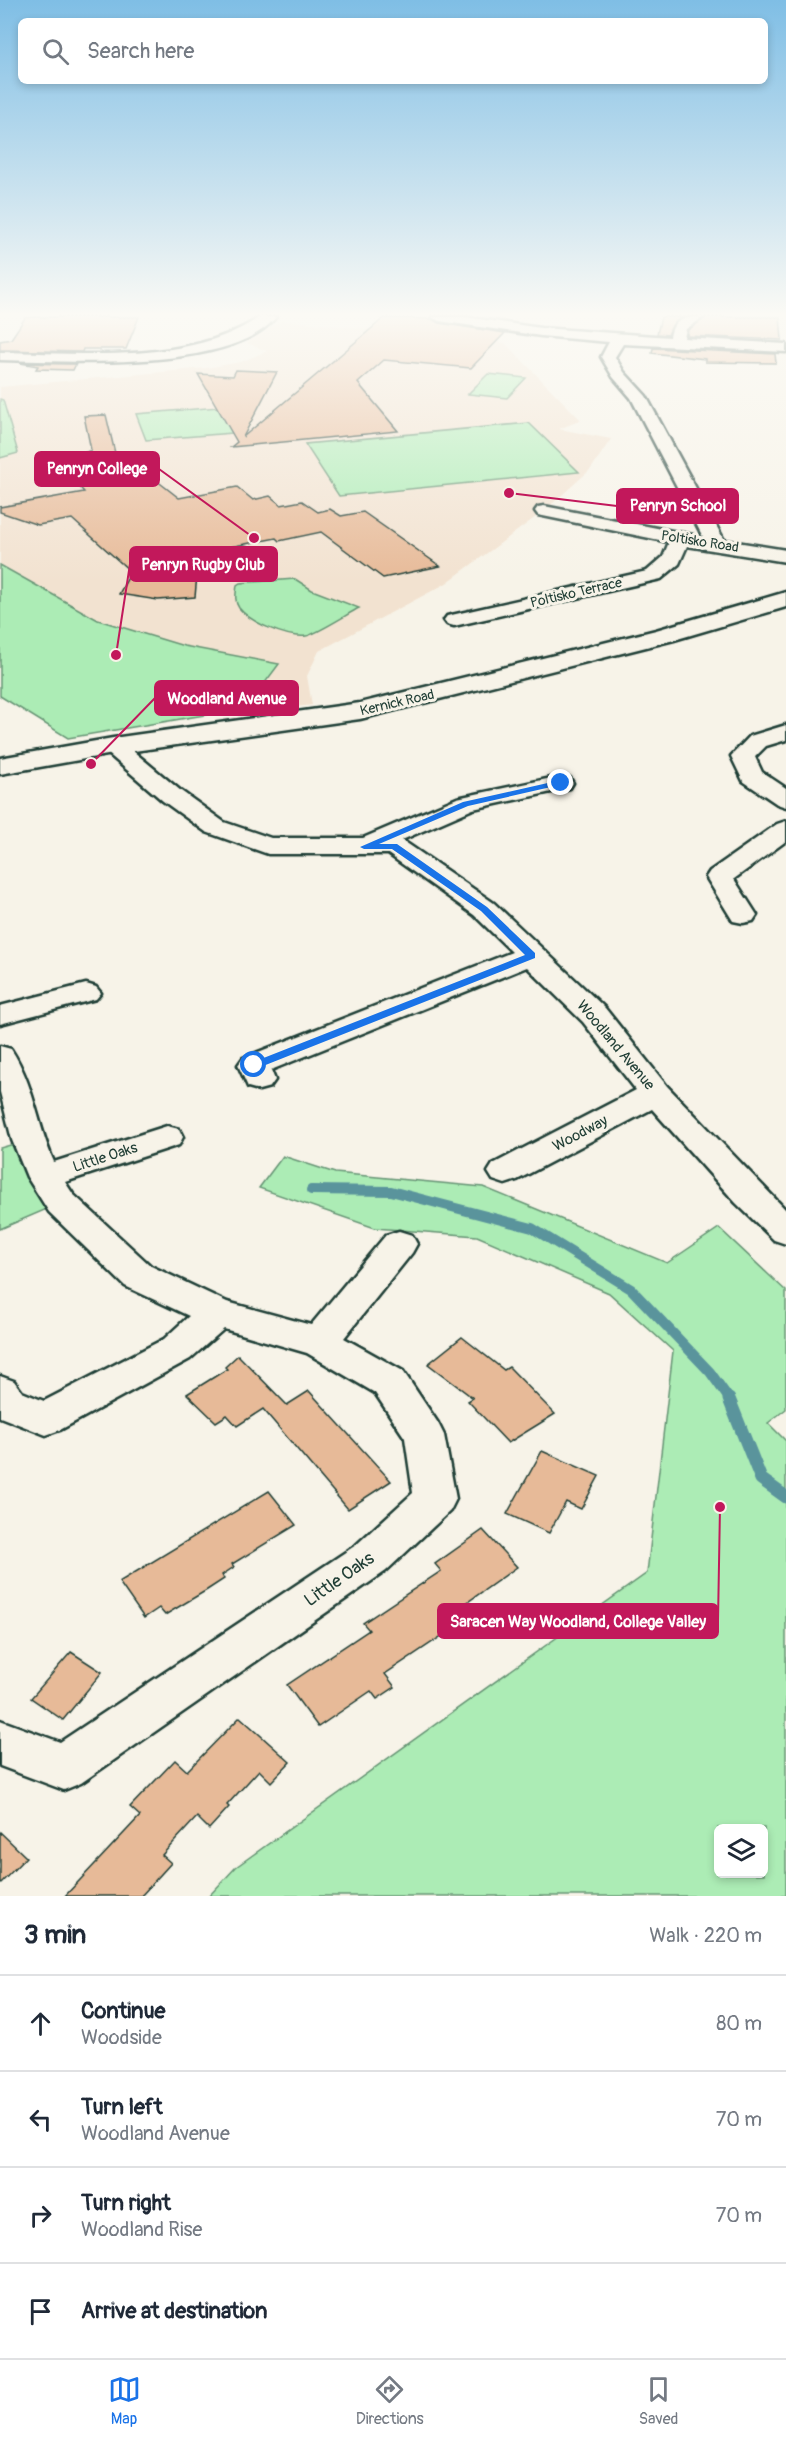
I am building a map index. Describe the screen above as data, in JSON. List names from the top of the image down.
{
  "streets": {
    "street": [
      "Poltisko Road",
      "Poltisko Terrace",
      "Kernick Road",
      "Woodland Avenue",
      "Woodway",
      "Little Oaks"
    ]
  },
  "crossings": [
    ["Poltisko Road", "Poltisko Terrace"],
    ["Kernick Road", "Woodland Avenue"],
    ["Woodland Avenue", "Woodway"]
  ],
  "places": [
    "Penryn School",
    "Penryn College",
    "Penryn Rugby Club",
    "Woodland Avenue",
    "Saracen Way Woodland, College Valley"
  ],
  "page": {
    "search": "Search here",
    "heading": ["3 min", "Walk · 220 m"],
    "list": [
      ["Continue", "Woodside", "80 m"],
      ["Turn left", "Woodland Avenue", "70 m"],
      ["Turn right", "Woodland Rise", "70 m"],
      "Arrive at destination"
    ],
    "nav": ["Map", "Directions", "Saved"]
  }
}
